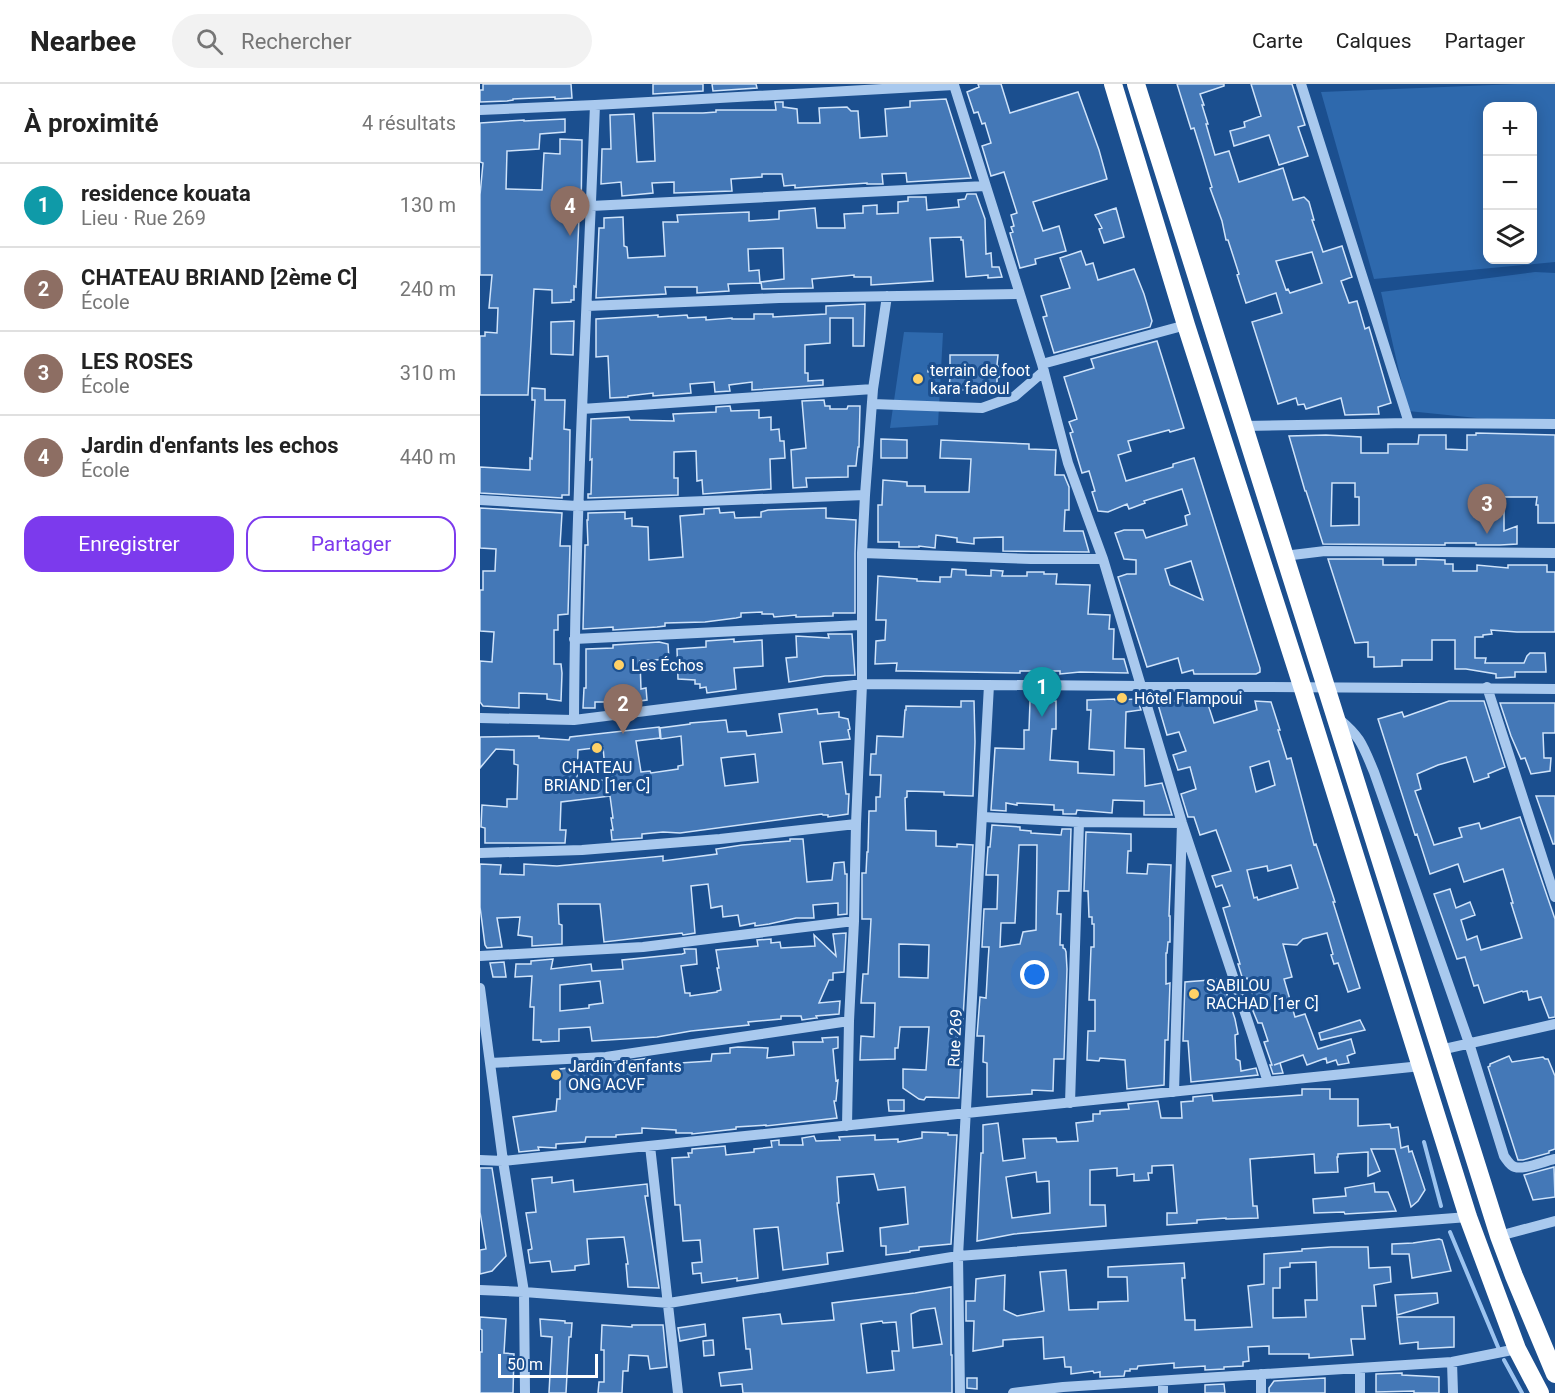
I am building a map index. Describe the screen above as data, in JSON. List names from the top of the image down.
{
  "streets": {
    "street": ["Rue 269"]
  },
  "places": [
    "terrain de foot kara fadoul",
    "Les Échos",
    "Hôtel Flampoui",
    "CHATEAU BRIAND [1er C]",
    "SABILOU RACHAD [1er C]",
    "Jardin d'enfants ONG ACVF"
  ],
  "scale_bar": "50 m",
  "page": {
    "header": "Nearbee",
    "search": "Rechercher",
    "nav": ["Carte", "Calques", "Partager"],
    "heading": ["À proximité", "4 résultats"],
    "map_buttons": ["+", "−"],
    "list": [
      {
        "mark": "1",
        "name": "residence kouata",
        "note": "Lieu · Rue 269",
        "value": "130 m"
      },
      {
        "mark": "2",
        "name": "CHATEAU BRIAND [2ème C]",
        "note": "École",
        "value": "240 m"
      },
      {
        "mark": "3",
        "name": "LES ROSES",
        "note": "École",
        "value": "310 m"
      },
      {
        "mark": "4",
        "name": "Jardin d'enfants les echos",
        "note": "École",
        "value": "440 m"
      }
    ],
    "pins": [
      "4",
      "3",
      "1",
      "2"
    ],
    "buttons": ["Enregistrer", "Partager"],
    "scale": "50 m"
  }
}
